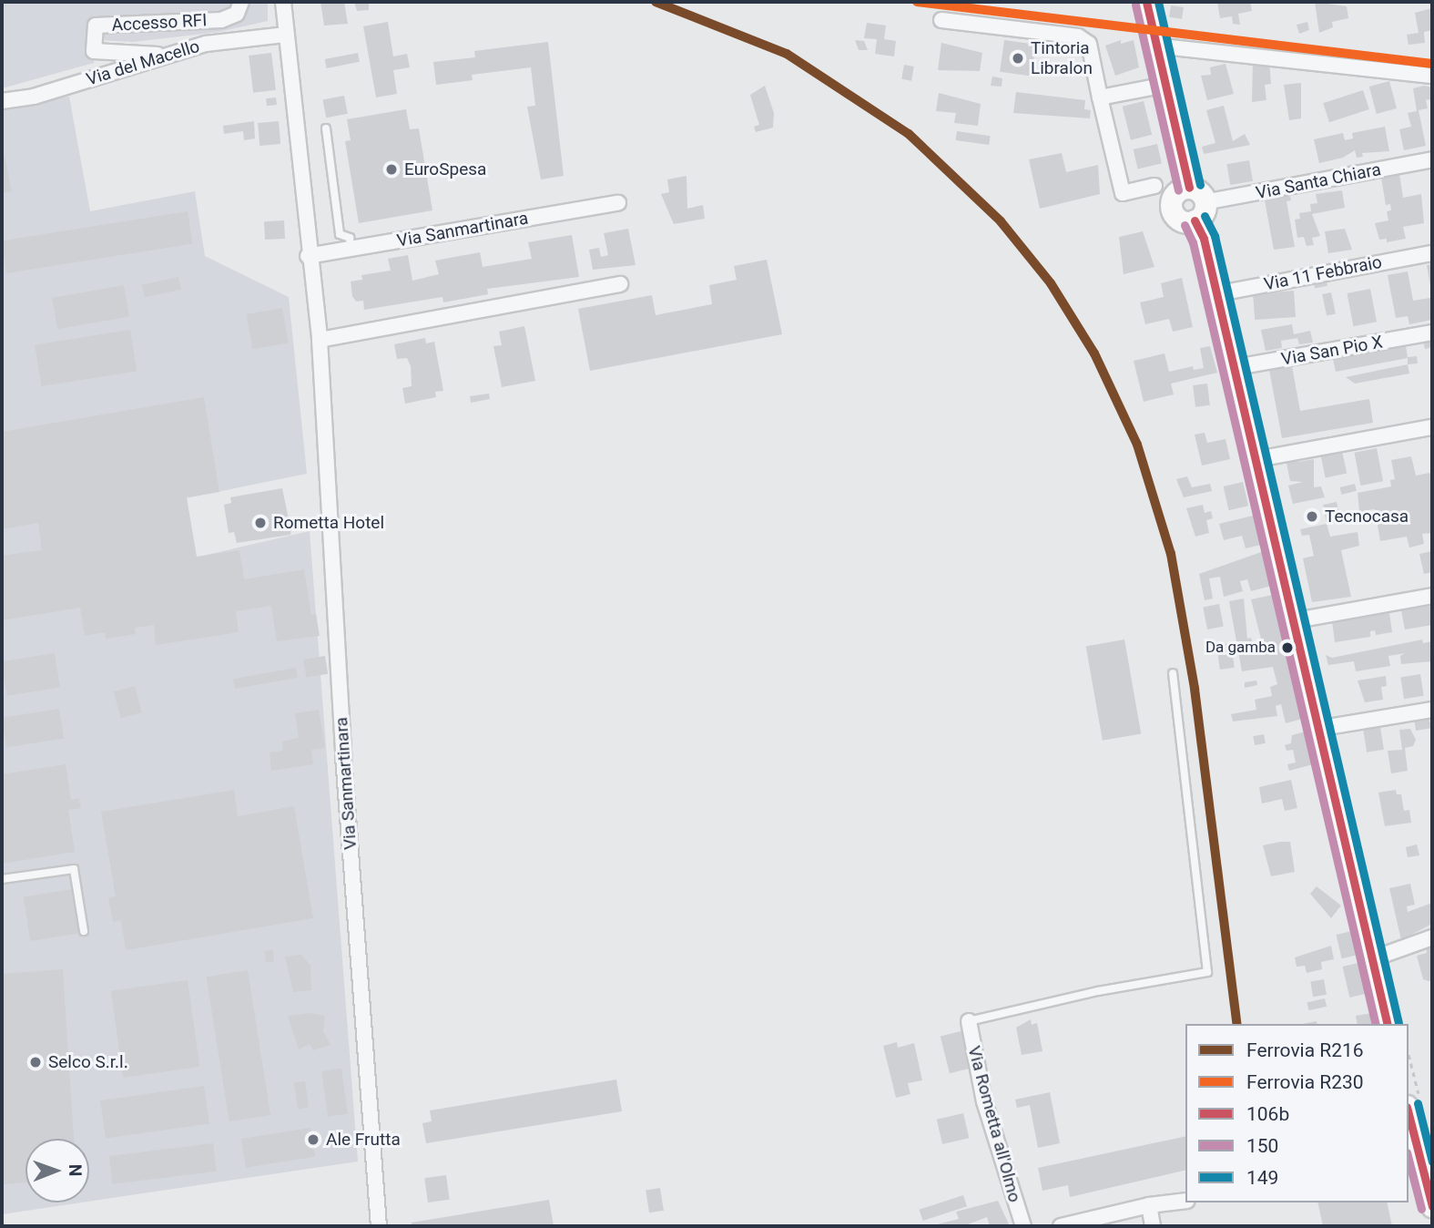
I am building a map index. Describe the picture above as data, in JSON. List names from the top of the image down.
{
  "streets": {
    "street": [
      "Accesso RFI",
      "Via del Macello",
      "Via Santa Chiara",
      "Via Sanmartinara",
      "Via 11 Febbraio",
      "Via San Pio X",
      "Via Rometta all'Olmo"
    ]
  },
  "crossings": [
    ["Accesso RFI", "Via del Macello"],
    ["Via del Macello", "Via Sanmartinara"]
  ],
  "places": [
    "Tintoria Libralon",
    "EuroSpesa",
    "Tecnocasa",
    "Rometta Hotel",
    "Da gamba",
    "Selco S.r.l.",
    "Ale Frutta"
  ],
  "lines": [
    "rail line R216",
    "rail line R230",
    "transit line 106b",
    "transit line 149",
    "transit line 150"
  ],
  "legend": [
    "Ferrovia R216",
    "Ferrovia R230",
    "106b",
    "150",
    "149"
  ],
  "north": "right"
}
